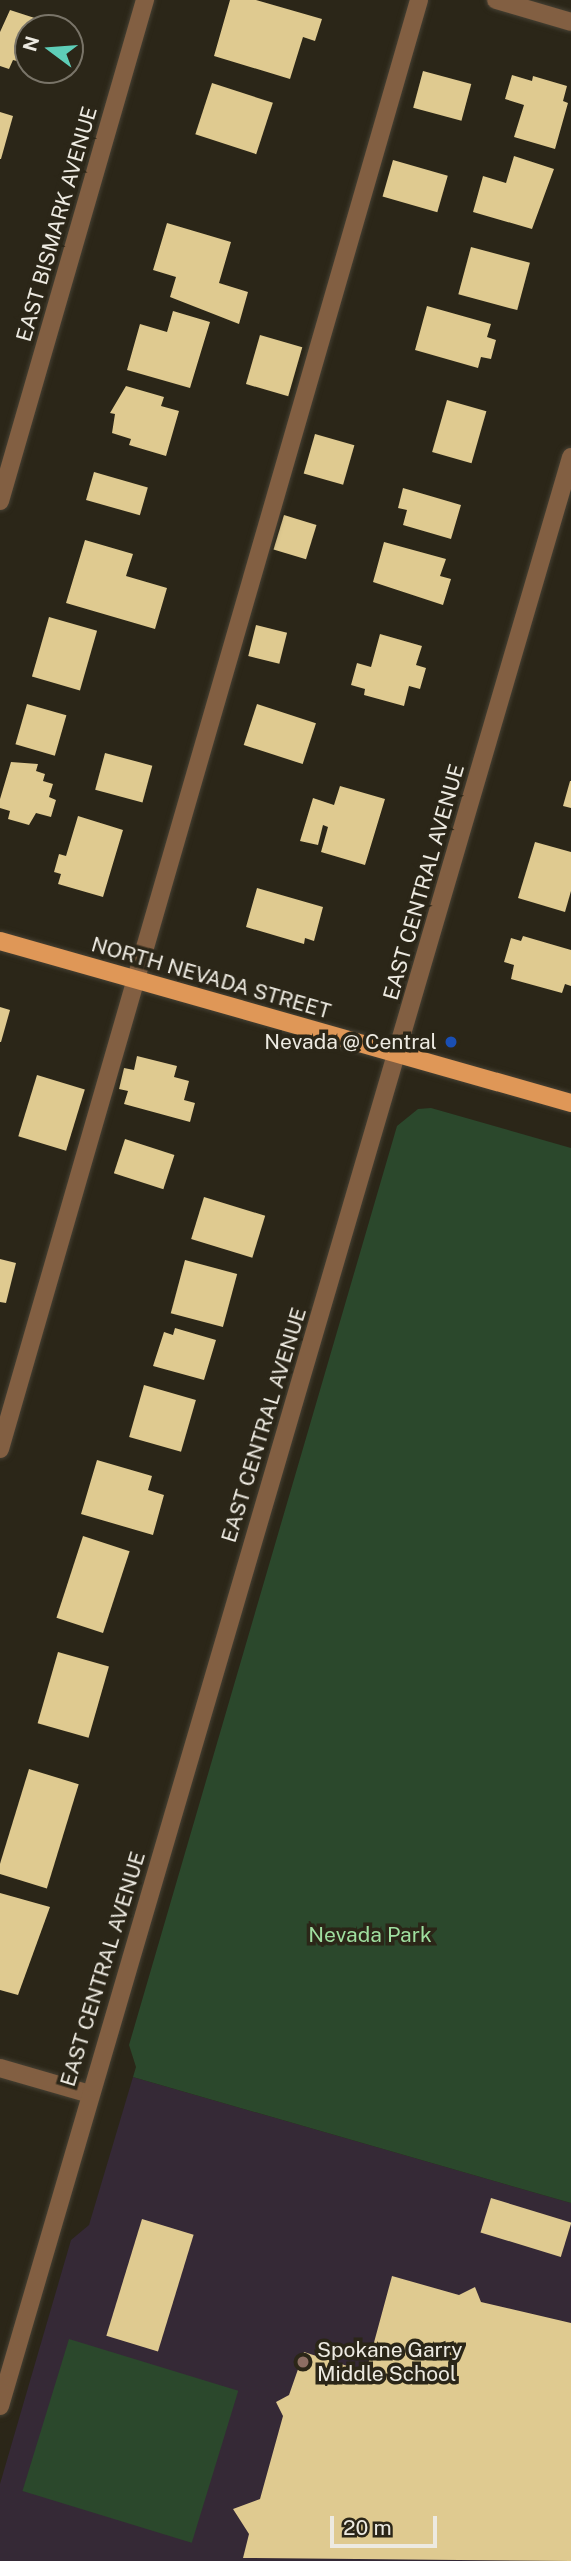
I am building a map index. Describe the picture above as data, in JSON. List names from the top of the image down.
{
  "streets": {
    "main road": ["NORTH NEVADA STREET"],
    "street": ["EAST BISMARK AVENUE", "EAST CENTRAL AVENUE"]
  },
  "crossings": [
    ["EAST CENTRAL AVENUE", "NORTH NEVADA STREET"]
  ],
  "parks": ["Nevada Park"],
  "places": ["Nevada @ Central", "Spokane Garry Middle School"],
  "scale_bar": "20 m",
  "north": "left"
}
